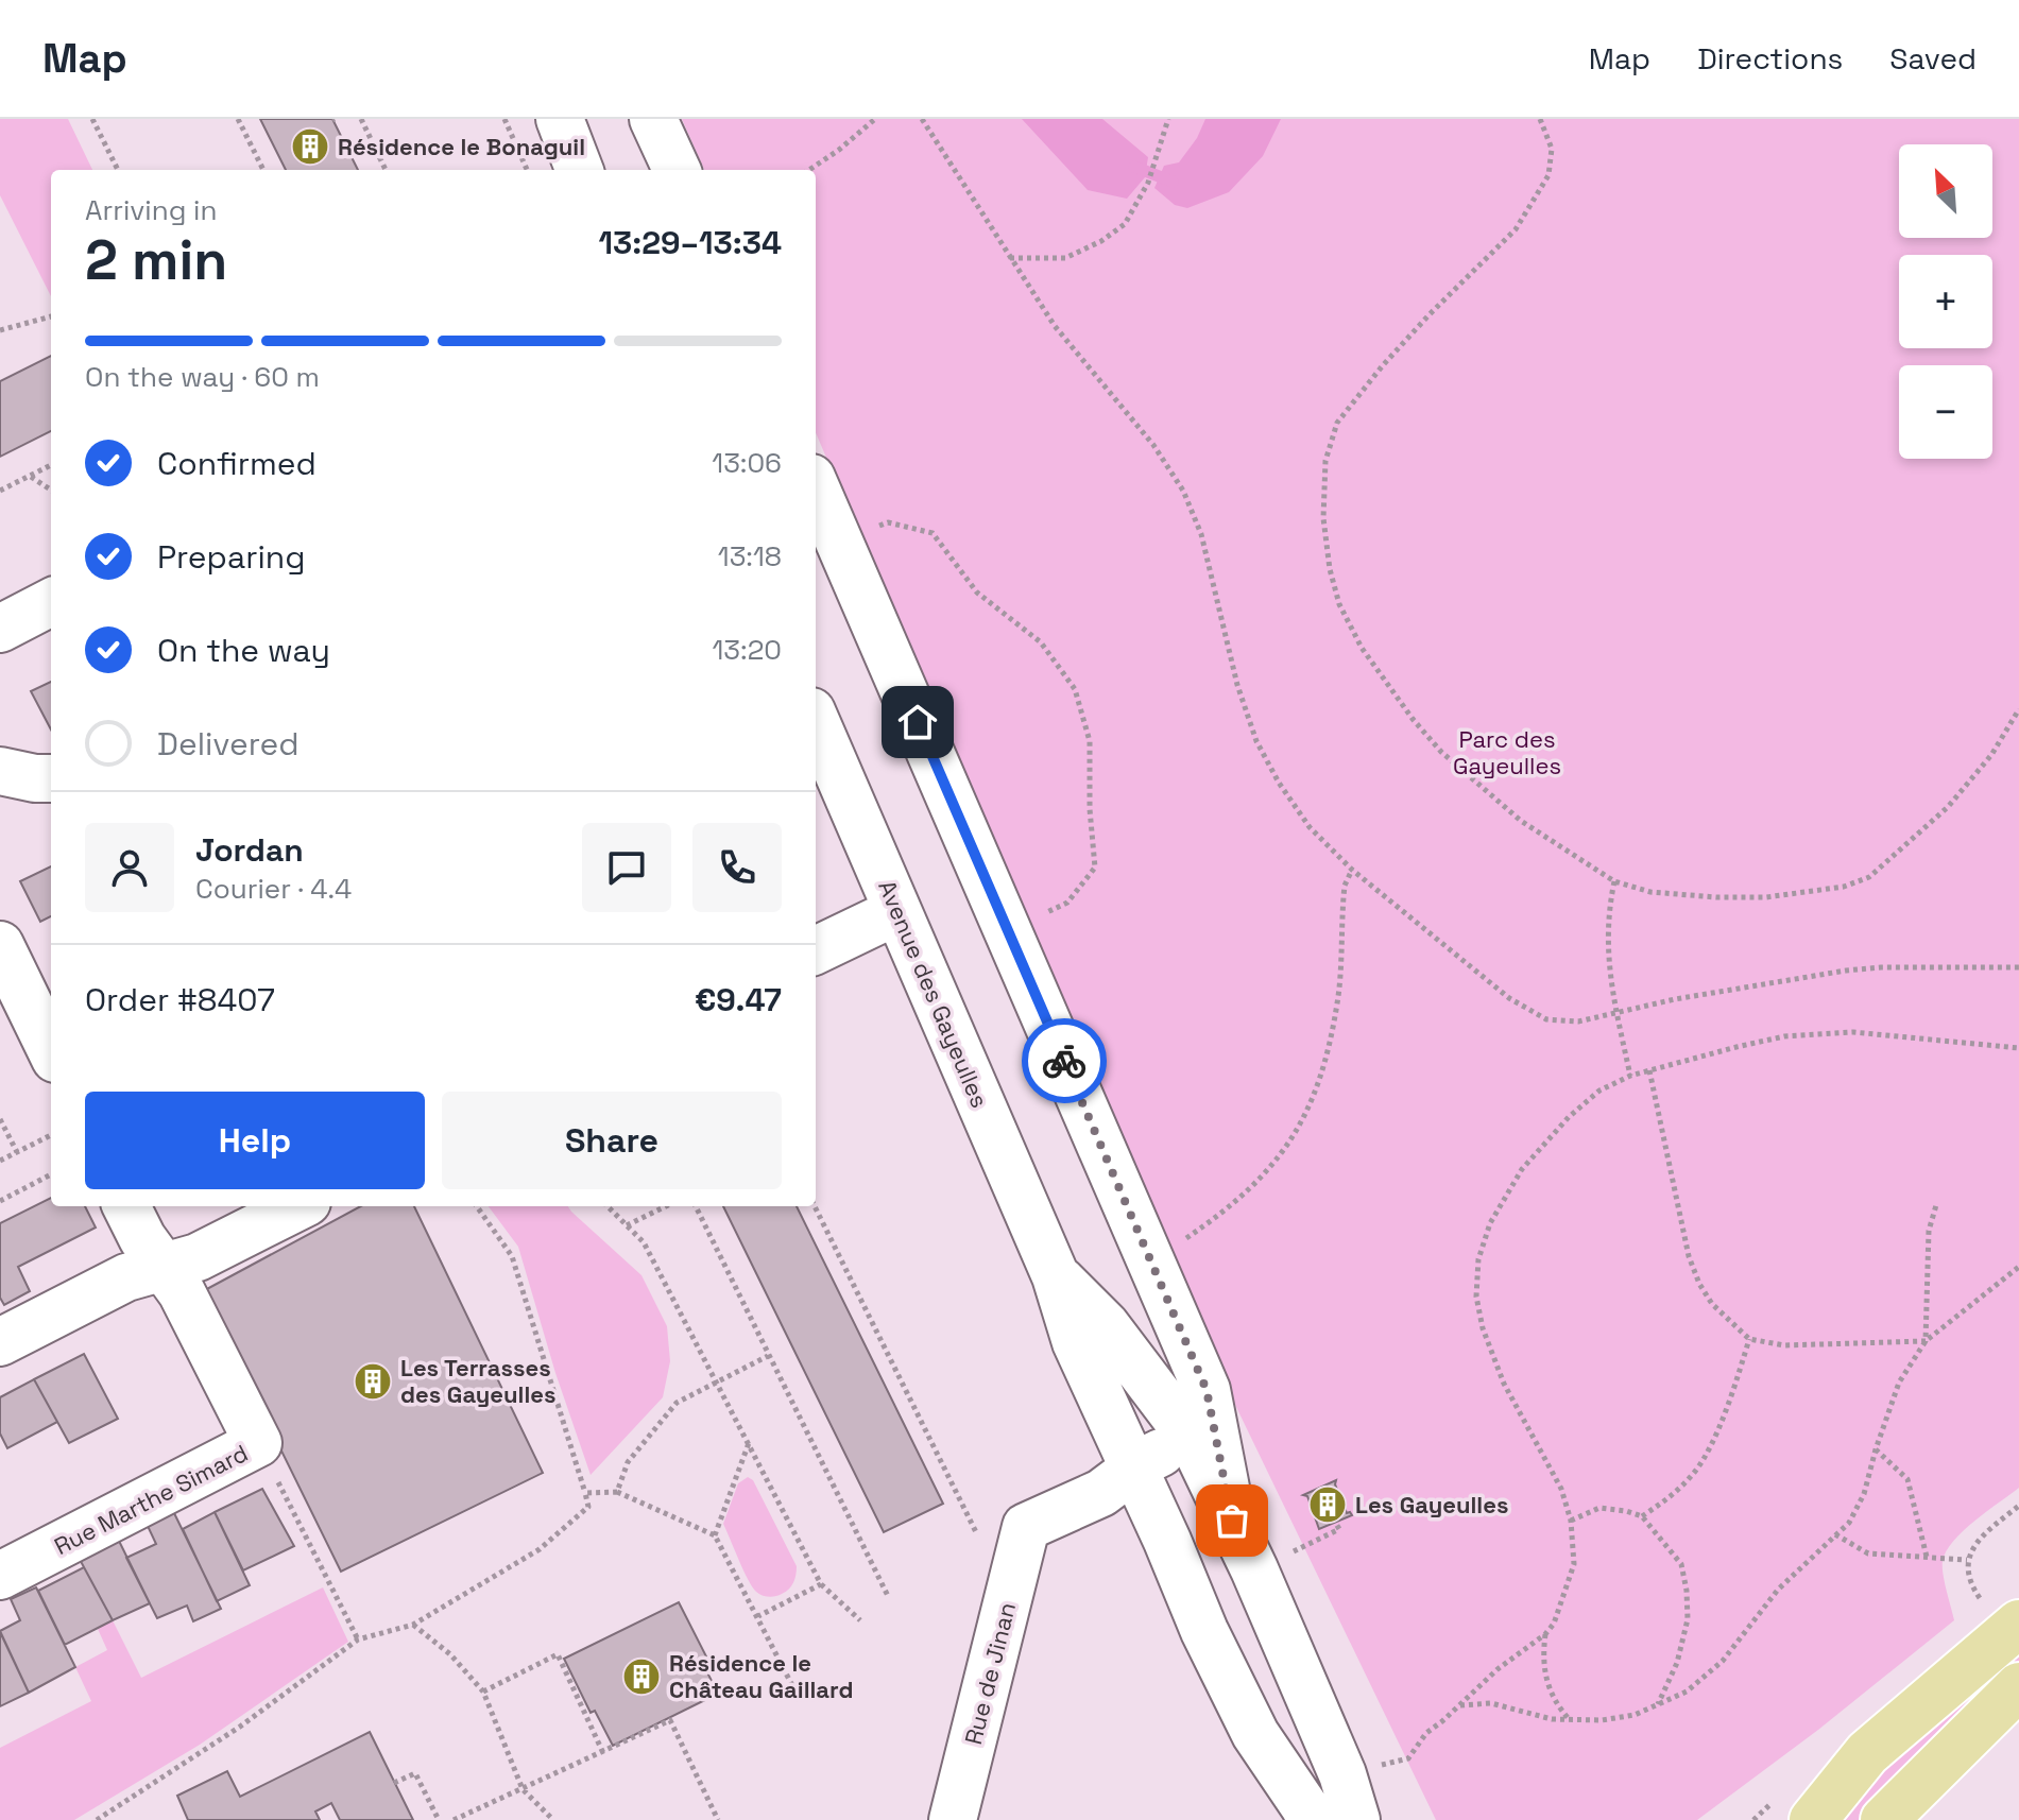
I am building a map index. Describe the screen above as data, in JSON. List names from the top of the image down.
{
  "streets": {
    "street": ["Avenue des Gayeulles", "Rue Marthe Simard", "Rue de Jinan"]
  },
  "crossings": [
    ["Avenue des Gayeulles", "Rue de Jinan"]
  ],
  "parks": ["Parc des Gayeulles"],
  "places": {
    "building": [
      "Résidence le Bonaguil",
      "Les Terrasses des Gayeulles",
      "Les Gayeulles",
      "Résidence le Château Gaillard"
    ]
  },
  "north": "top left",
  "page": {
    "header": "Map",
    "nav": ["Map", "Directions", "Saved"],
    "map_buttons": ["+", "−"],
    "heading": ["2 min", "Arriving in", "13:29–13:34"],
    "panel": [
      "Jordan",
      "Courier · 4.4",
      "Order #8407",
      "€9.47"
    ],
    "bar": "On the way · 60 m",
    "list": [
      ["Confirmed", "13:06"],
      ["Preparing", "13:18"],
      ["On the way", "13:20"],
      "Delivered"
    ],
    "buttons": ["Help", "Share"]
  }
}
